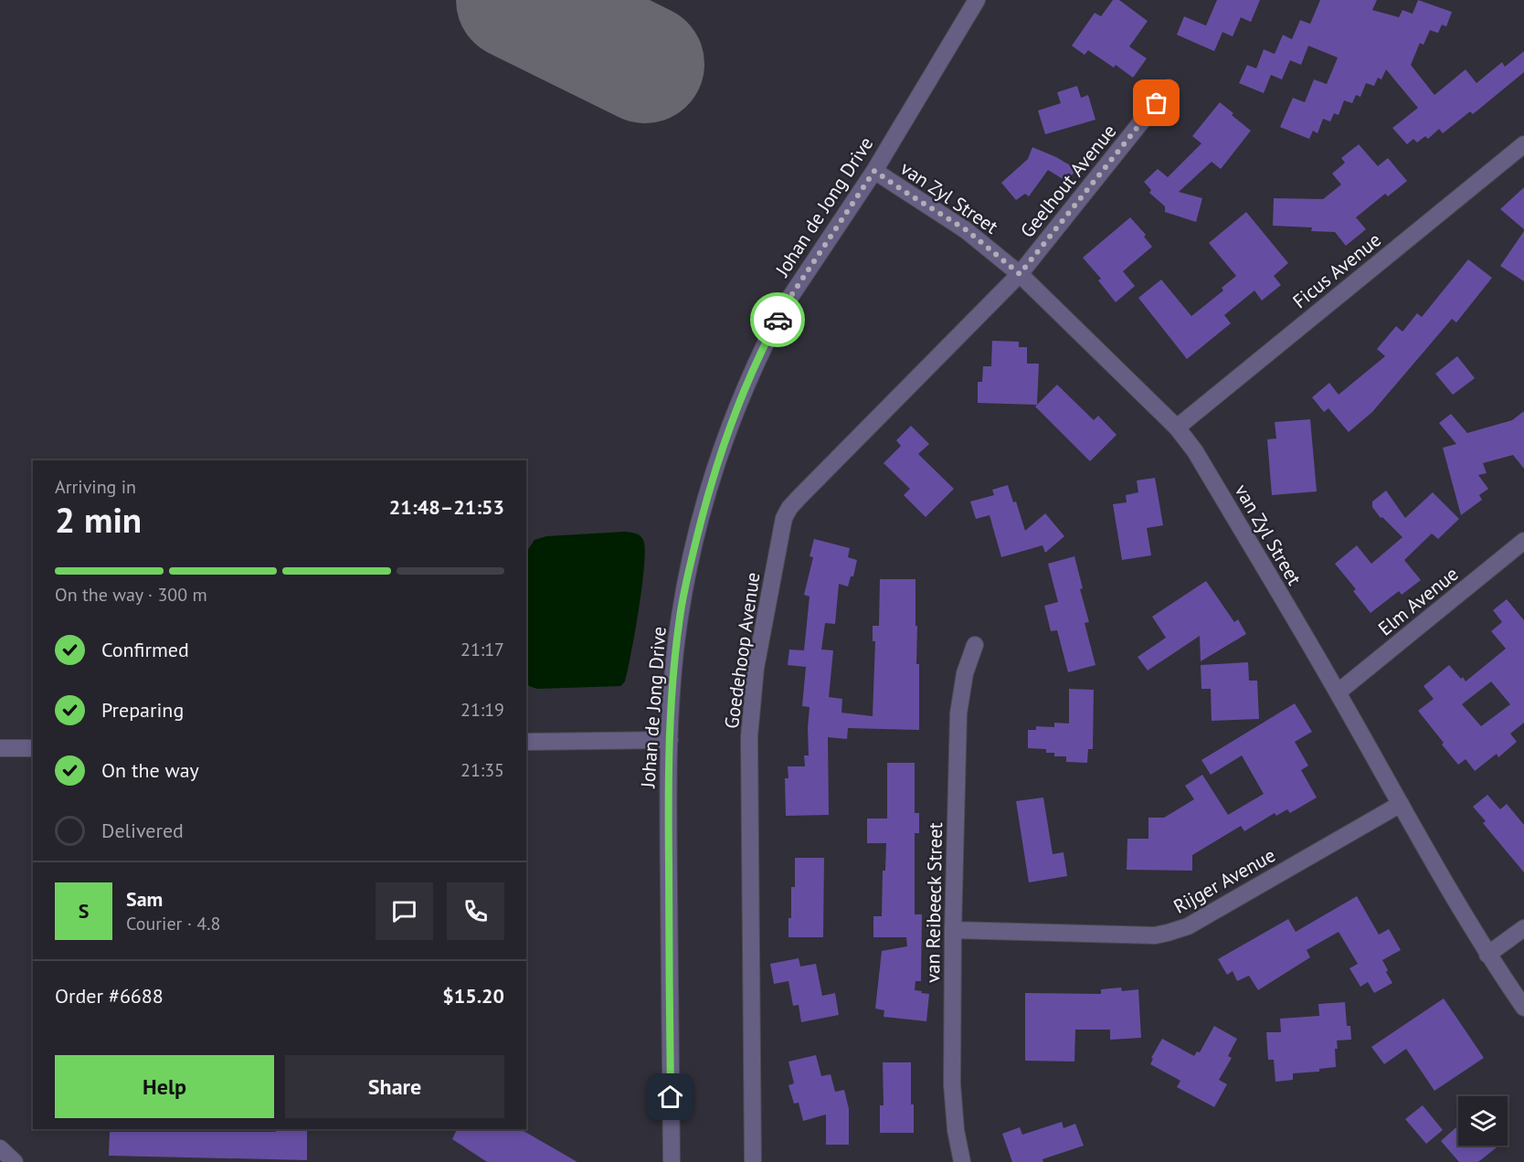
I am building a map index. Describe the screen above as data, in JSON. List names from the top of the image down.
{
  "streets": {
    "street": [
      "Geelhout Avenue",
      "van Zyl Street",
      "Johan de Jong Drive",
      "Ficus Avenue",
      "Elm Avenue",
      "Goedehoop Avenue",
      "Rijger Avenue",
      "van Reibeeck Street"
    ]
  },
  "crossings": [
    ["Geelhout Avenue", "van Zyl Street"],
    ["Geelhout Avenue", "Goedehoop Avenue"],
    ["van Zyl Street", "Johan de Jong Drive"],
    ["van Zyl Street", "Ficus Avenue"],
    ["van Zyl Street", "Elm Avenue"],
    ["van Zyl Street", "Goedehoop Avenue"],
    ["van Zyl Street", "Rijger Avenue"],
    ["Rijger Avenue", "van Reibeeck Street"]
  ],
  "page": {
    "heading": ["2 min", "Arriving in", "21:48–21:53"],
    "panel": [
      "Sam",
      "Courier · 4.8",
      "Order #6688",
      "$15.20"
    ],
    "bar": "On the way · 300 m",
    "list": [
      ["Confirmed", "21:17"],
      ["Preparing", "21:19"],
      ["On the way", "21:35"],
      "Delivered"
    ],
    "round": "S",
    "buttons": ["Help", "Share"]
  }
}
